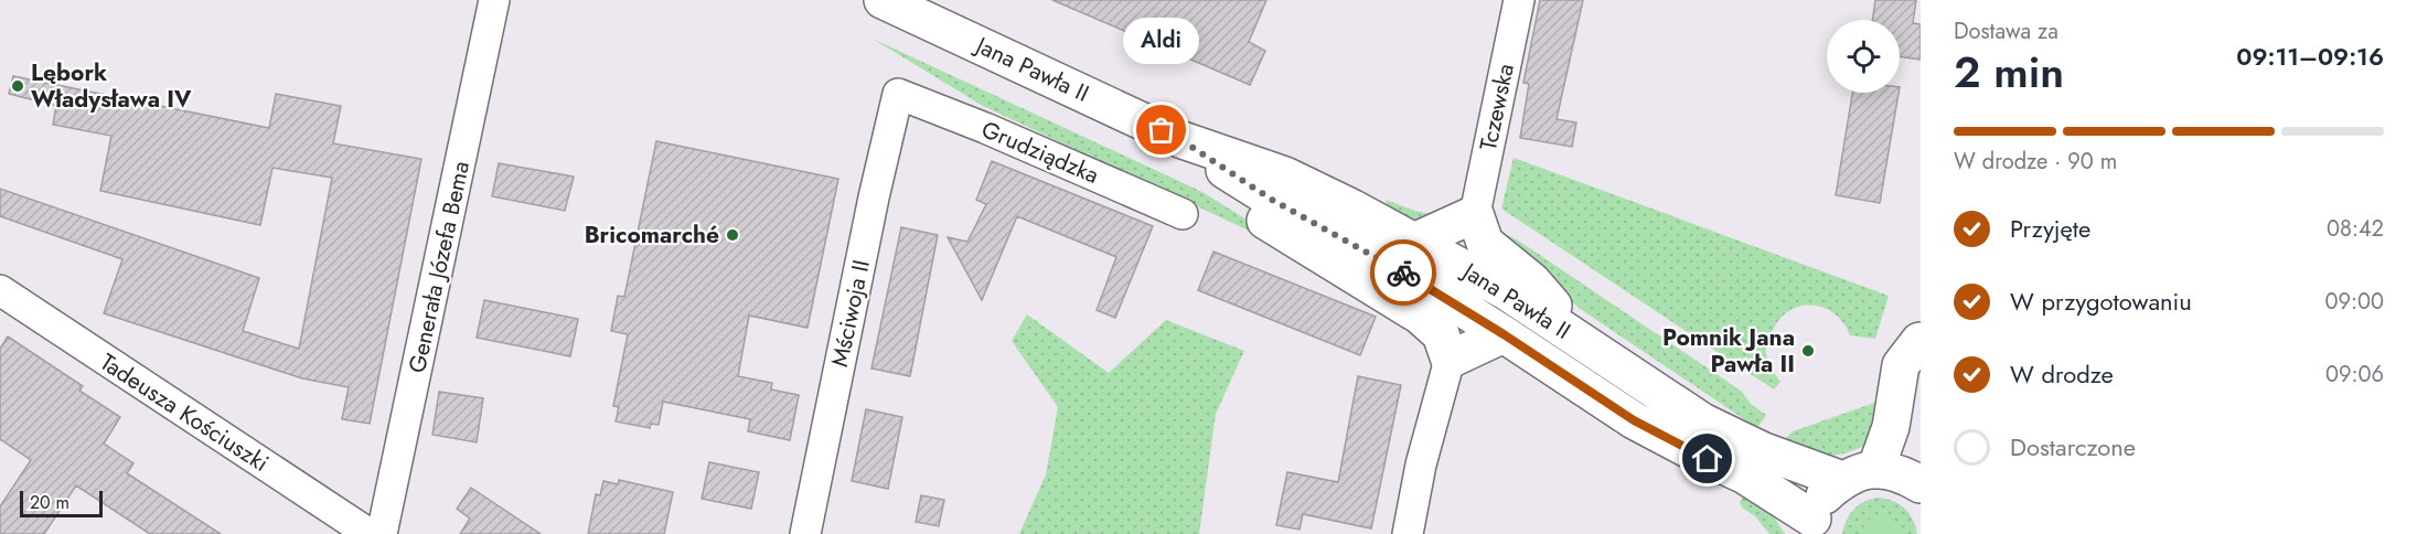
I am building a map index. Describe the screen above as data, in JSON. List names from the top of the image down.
{
  "streets": {
    "main road": ["Jana Pawła II"],
    "street": [
      "Tczewska",
      "Grudziądzka",
      "Generała Józefa Bema",
      "Mściwoja II",
      "Tadeusza Kościuszki"
    ]
  },
  "crossings": [
    ["Grudziądzka", "Mściwoja II"],
    ["Generała Józefa Bema", "Tadeusza Kościuszki"]
  ],
  "places": [
    "Lębork Władysława IV",
    "Aldi",
    "Bricomarché",
    "Pomnik Jana Pawła II"
  ],
  "scale_bar": "20 m",
  "page": {
    "heading": ["2 min", "Dostawa za", "09:11–09:16"],
    "bubble": "Aldi",
    "bar": "W drodze · 90 m",
    "list": [
      ["Przyjęte", "08:42"],
      ["W przygotowaniu", "09:00"],
      ["W drodze", "09:06"],
      "Dostarczone"
    ],
    "scale": "20 m"
  }
}
